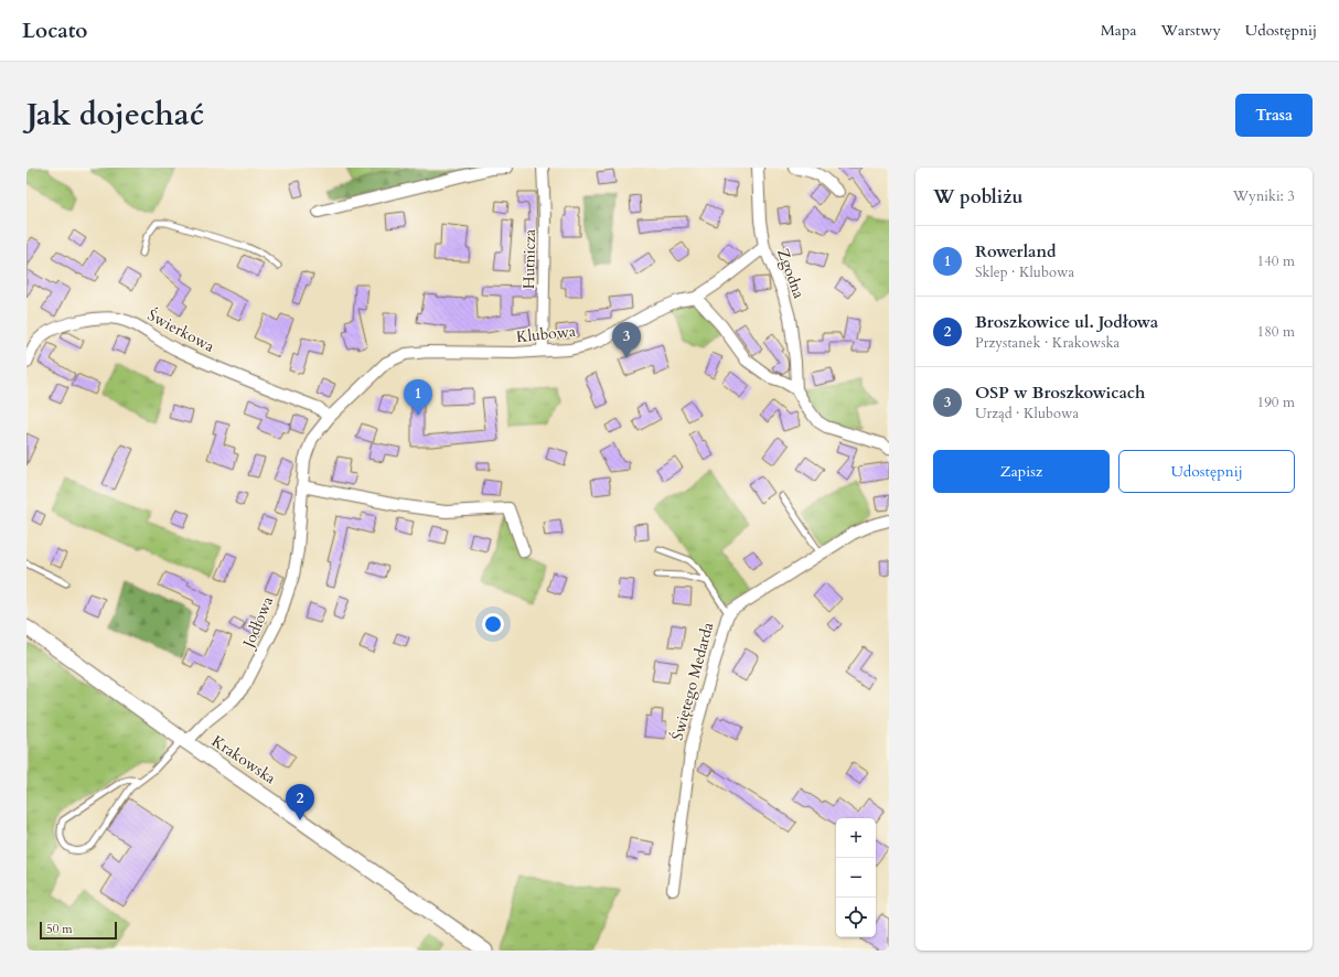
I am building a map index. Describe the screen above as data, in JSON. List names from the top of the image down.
{
  "streets": {
    "street": [
      "Hutnicza",
      "Zgodna",
      "Świerkowa",
      "Klubowa",
      "Jodłowa",
      "Świętego Medarda",
      "Krakowska"
    ]
  },
  "crossings": [
    ["Hutnicza", "Klubowa"],
    ["Zgodna", "Klubowa"],
    ["Świerkowa", "Klubowa"],
    ["Świerkowa", "Jodłowa"],
    ["Klubowa", "Jodłowa"],
    ["Jodłowa", "Krakowska"]
  ],
  "scale_bar": "50 m",
  "page": {
    "header": "Locato",
    "nav": ["Mapa", "Warstwy", "Udostępnij"],
    "title": "Jak dojechać",
    "buttons": [
      "Trasa",
      ["Zapisz", "Udostępnij"]
    ],
    "heading": ["W pobliżu", "Wyniki: 3"],
    "list": [
      {
        "mark": "1",
        "name": "Rowerland",
        "note": "Sklep · Klubowa",
        "value": "140 m"
      },
      {
        "mark": "2",
        "name": "Broszkowice ul. Jodłowa",
        "note": "Przystanek · Krakowska",
        "value": "180 m"
      },
      {
        "mark": "3",
        "name": "OSP w Broszkowicach",
        "note": "Urząd · Klubowa",
        "value": "190 m"
      }
    ],
    "pins": ["3", "1", "2"],
    "map_buttons": ["+", "−"],
    "scale": "50 m"
  }
}
